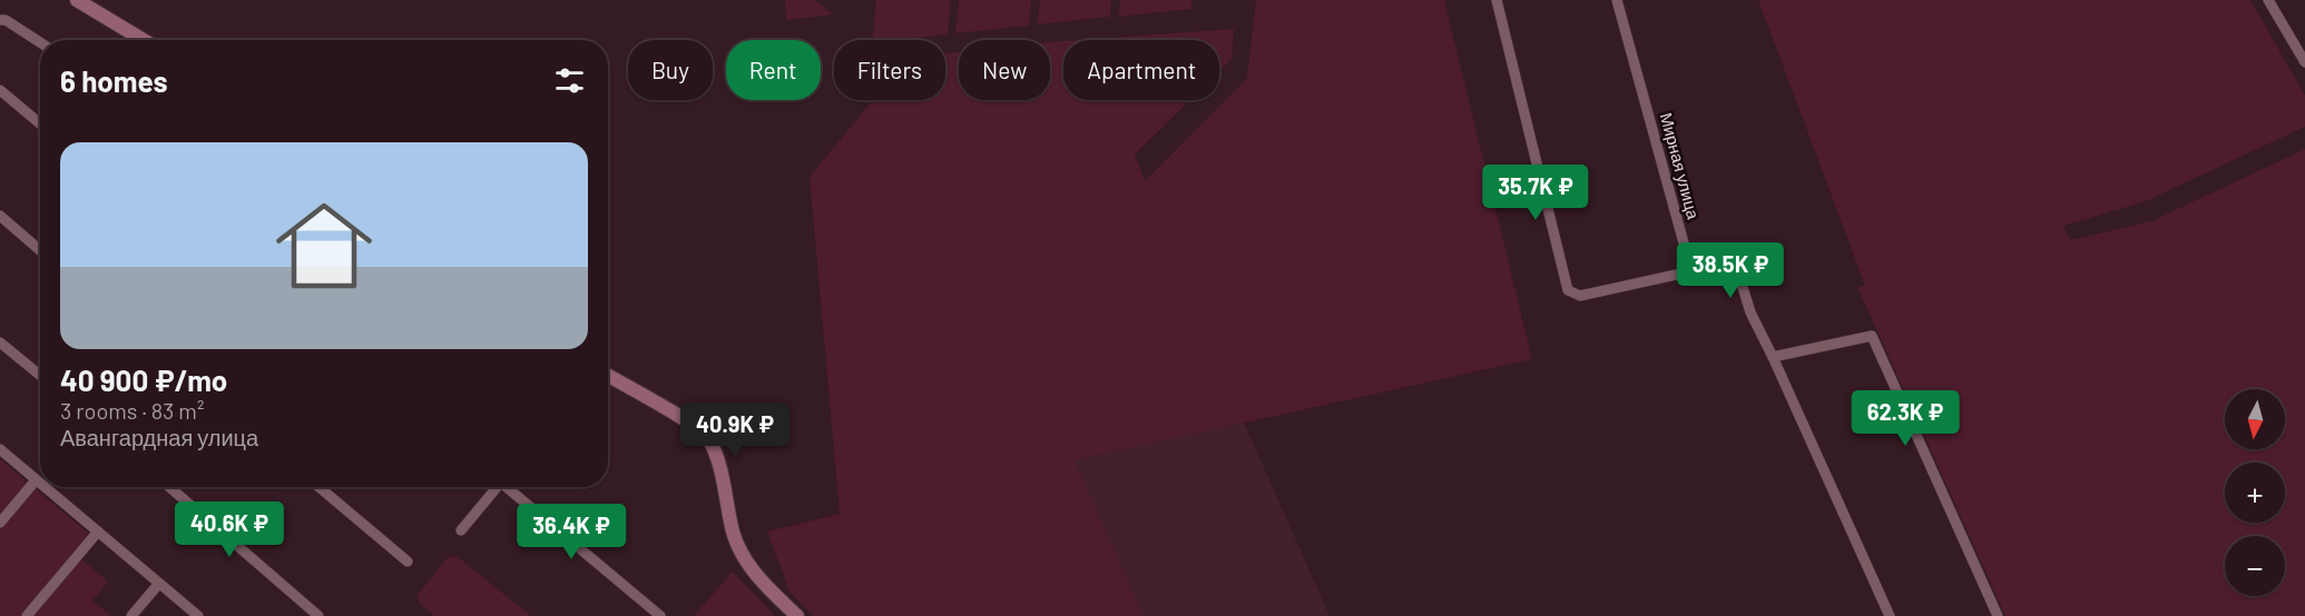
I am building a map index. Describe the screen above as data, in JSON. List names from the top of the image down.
{
  "streets": {
    "street": ["Мирная улица"]
  },
  "north": "bottom",
  "page": {
    "chip": [
      "Buy",
      "Rent",
      "Filters",
      "New",
      "Apartment"
    ],
    "heading": "6 homes",
    "list": [
      {
        "name": "40 900 ₽/mo",
        "note": "3 rooms · 83 m² · Авангардная улица"
      }
    ],
    "price": [
      "35.7K ₽",
      "38.5K ₽",
      "62.3K ₽",
      "40.9K ₽",
      "40.6K ₽",
      "36.4K ₽"
    ],
    "map_buttons": ["+", "−"]
  }
}
